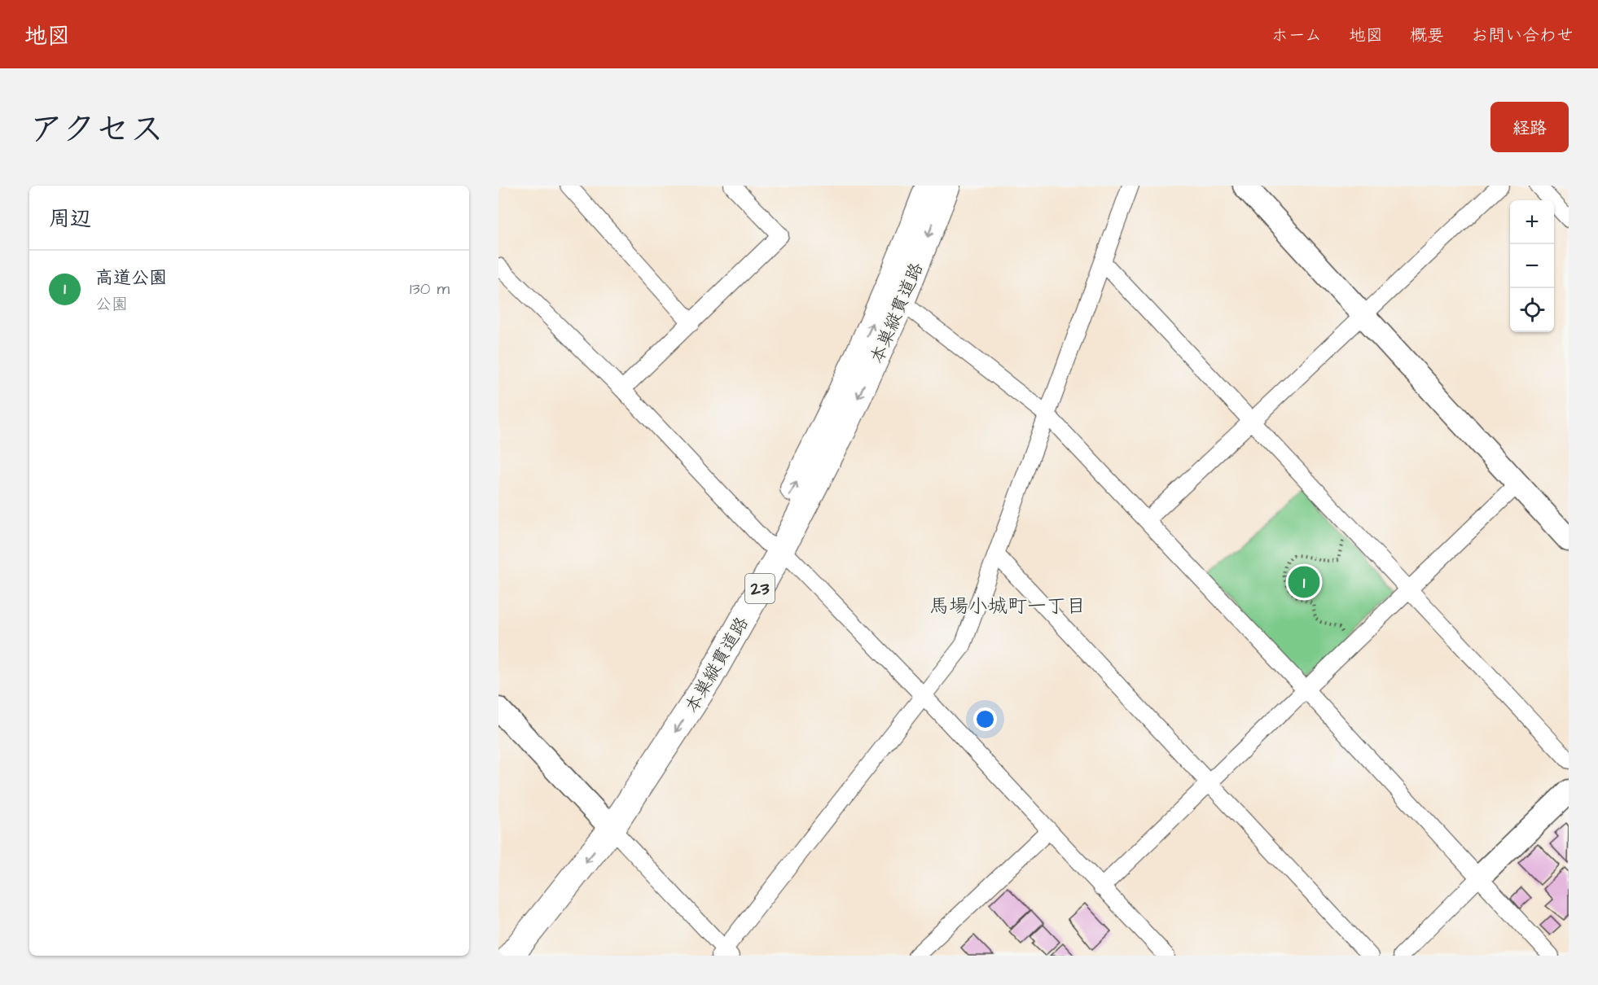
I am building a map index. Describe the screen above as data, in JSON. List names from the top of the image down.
{
  "streets": {
    "main road": ["本巣縦貫道路", "23"]
  },
  "districts": ["馬場小城町一丁目"],
  "page": {
    "header": "地図",
    "nav": [
      "ホーム",
      "地図",
      "概要",
      "お問い合わせ"
    ],
    "title": "アクセス",
    "buttons": "経路",
    "heading": "周辺",
    "map_buttons": ["+", "−"],
    "list": [
      {
        "mark": "1",
        "name": "高道公園",
        "note": "公園",
        "value": "130 m"
      }
    ],
    "pins": "1"
  }
}
